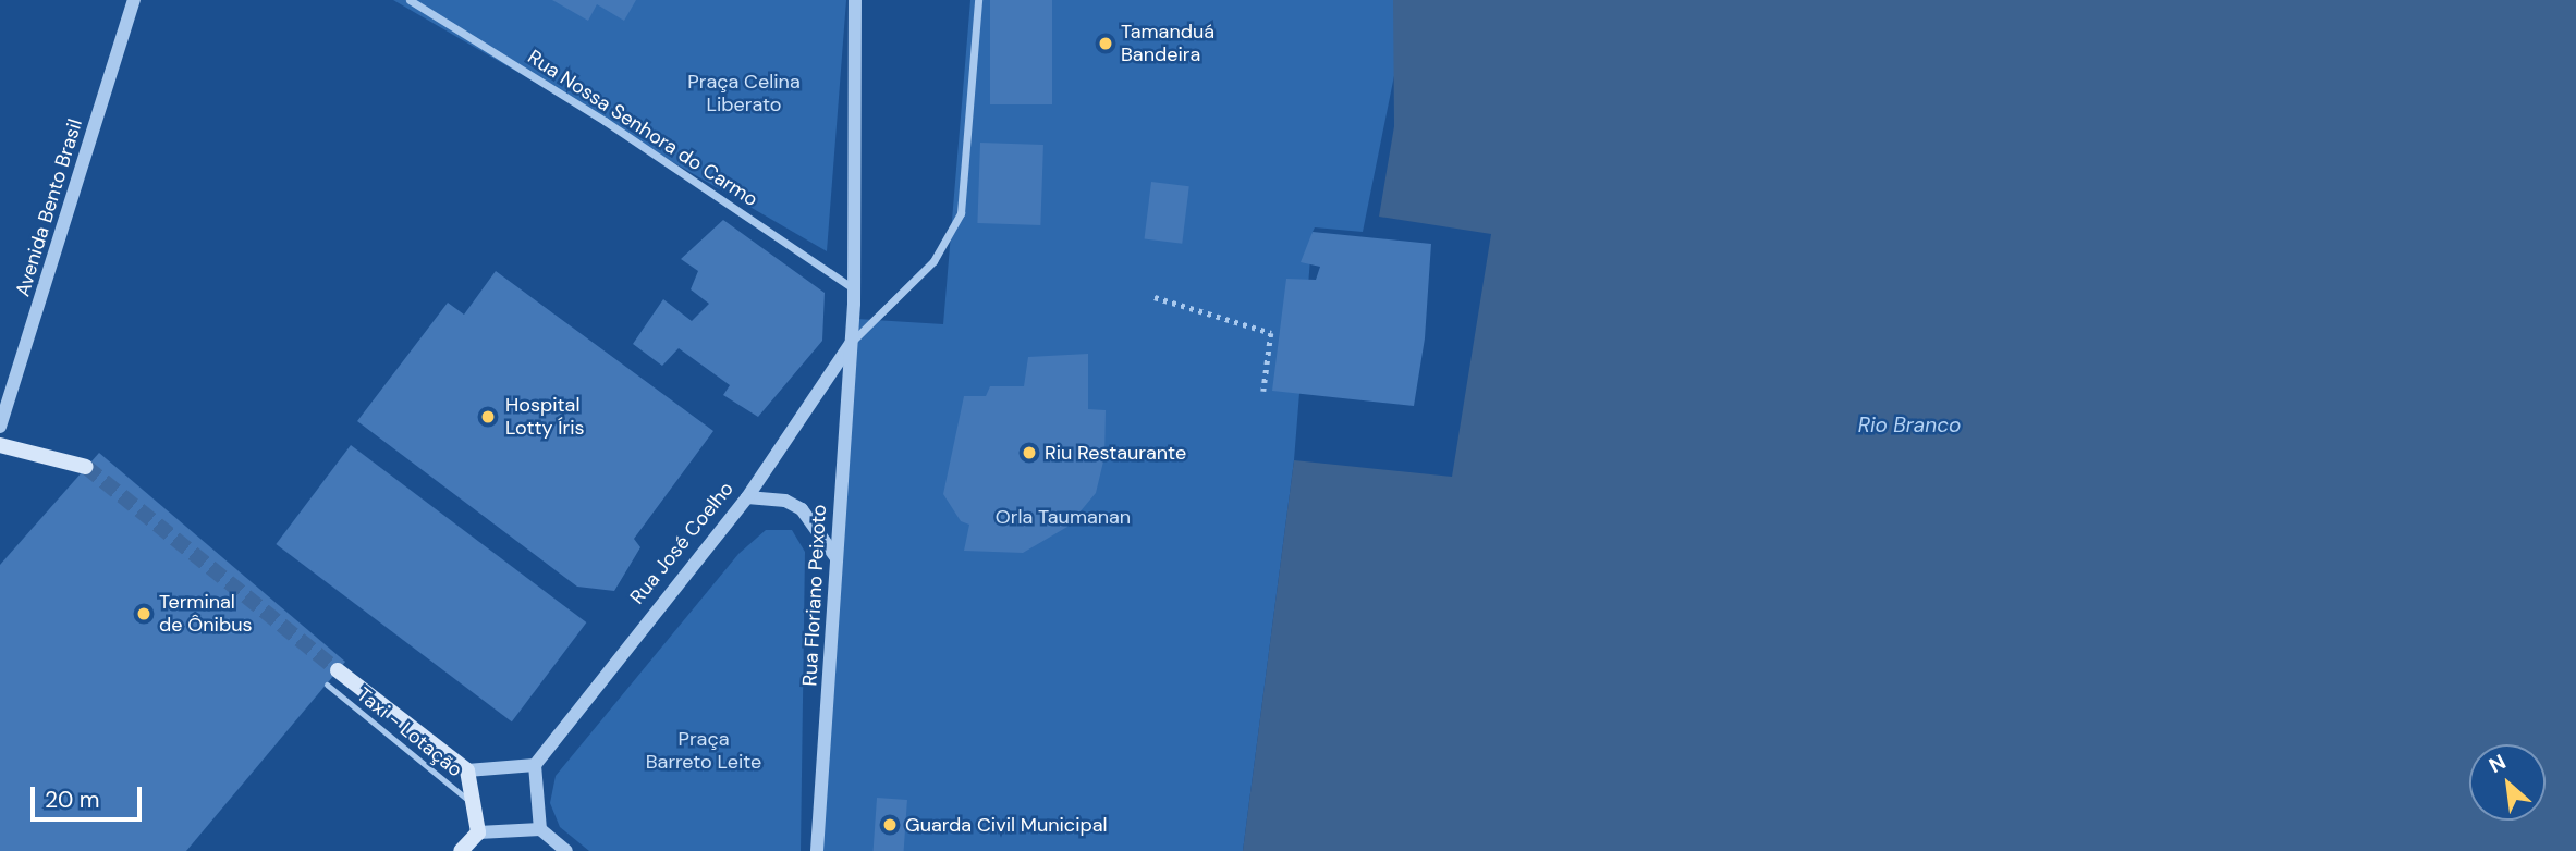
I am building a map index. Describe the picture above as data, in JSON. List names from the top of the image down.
{
  "streets": {
    "street": [
      "Rua Nossa Senhora do Carmo",
      "Avenida Bento Brasil",
      "Rua José Coelho",
      "Rua Floriano Peixoto"
    ],
    "lane": ["Taxi - Lotação"]
  },
  "crossings": [
    ["Rua Nossa Senhora do Carmo", "Rua Floriano Peixoto"],
    ["Rua José Coelho", "Rua Floriano Peixoto"]
  ],
  "water": ["Rio Branco"],
  "parks": ["Praça Celina Liberato", "Orla Taumanan", "Praça Barreto Leite"],
  "places": [
    "Tamanduá Bandeira",
    "Hospital Lotty Íris",
    "Riu Restaurante",
    "Terminal de Ônibus",
    "Guarda Civil Municipal"
  ],
  "scale_bar": "20 m",
  "north": "top left"
}
